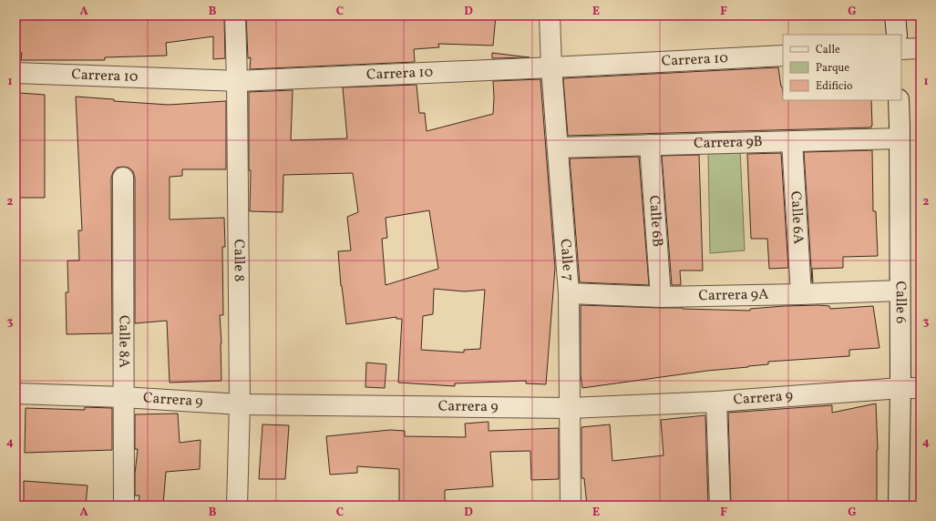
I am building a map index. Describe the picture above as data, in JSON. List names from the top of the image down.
{
  "streets": {
    "street": [
      "Carrera 10",
      "Carrera 9B",
      "Calle 6A",
      "Calle 6B",
      "Calle 8",
      "Calle 7",
      "Carrera 9A",
      "Calle 6",
      "Calle 8A",
      "Carrera 9"
    ]
  },
  "crossings": [
    ["Carrera 10", "Calle 8"],
    ["Carrera 10", "Calle 7"],
    ["Carrera 9B", "Calle 6A"],
    ["Carrera 9B", "Calle 6B"],
    ["Carrera 9B", "Calle 7"],
    ["Carrera 9B", "Calle 6"],
    ["Calle 6A", "Carrera 9A"],
    ["Calle 6B", "Carrera 9A"],
    ["Calle 8", "Carrera 9"],
    ["Calle 7", "Carrera 9A"],
    ["Calle 7", "Carrera 9"],
    ["Carrera 9A", "Calle 6"],
    ["Calle 6", "Carrera 9"],
    ["Calle 8A", "Carrera 9"]
  ],
  "legend": ["Calle", "Parque", "Edificio"],
  "grid": {
    "columns": [
      "A",
      "B",
      "C",
      "D",
      "E",
      "F",
      "G"
    ],
    "rows": [
      "1",
      "2",
      "3",
      "4"
    ]
  }
}
